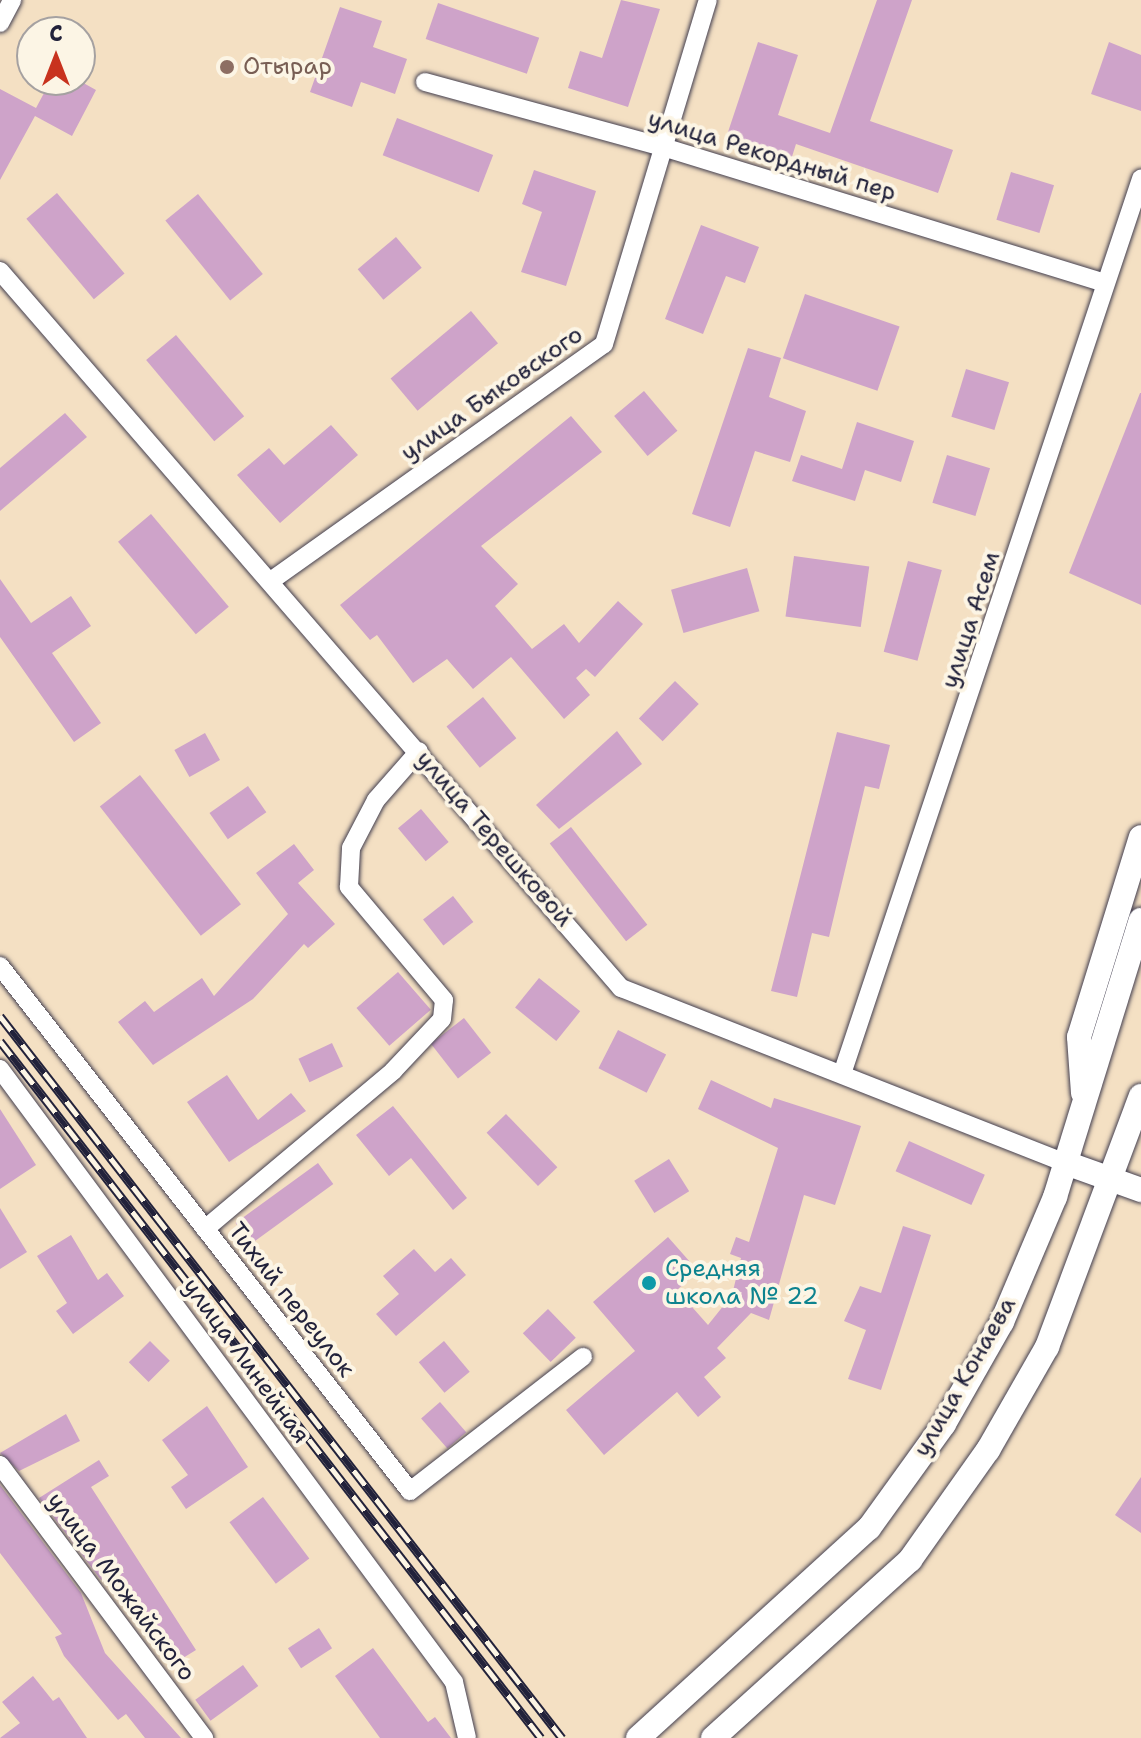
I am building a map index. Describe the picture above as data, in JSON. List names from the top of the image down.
{
  "streets": {
    "main road": ["улица Терешковой", "улица Конаева"],
    "street": [
      "улица Рекордный пер",
      "улица Быковского",
      "улица Асем",
      "Тихий переулок",
      "улица Линейная",
      "улица Можайского"
    ]
  },
  "crossings": [
    ["улица Рекордный пер", "улица Быковского"],
    ["улица Рекордный пер", "улица Асем"],
    ["улица Быковского", "улица Терешковой"],
    ["улица Асем", "улица Терешковой"],
    ["улица Терешковой", "улица Конаева"]
  ],
  "places": ["Отырар", "Средняя школа № 22"],
  "north": "top"
}
